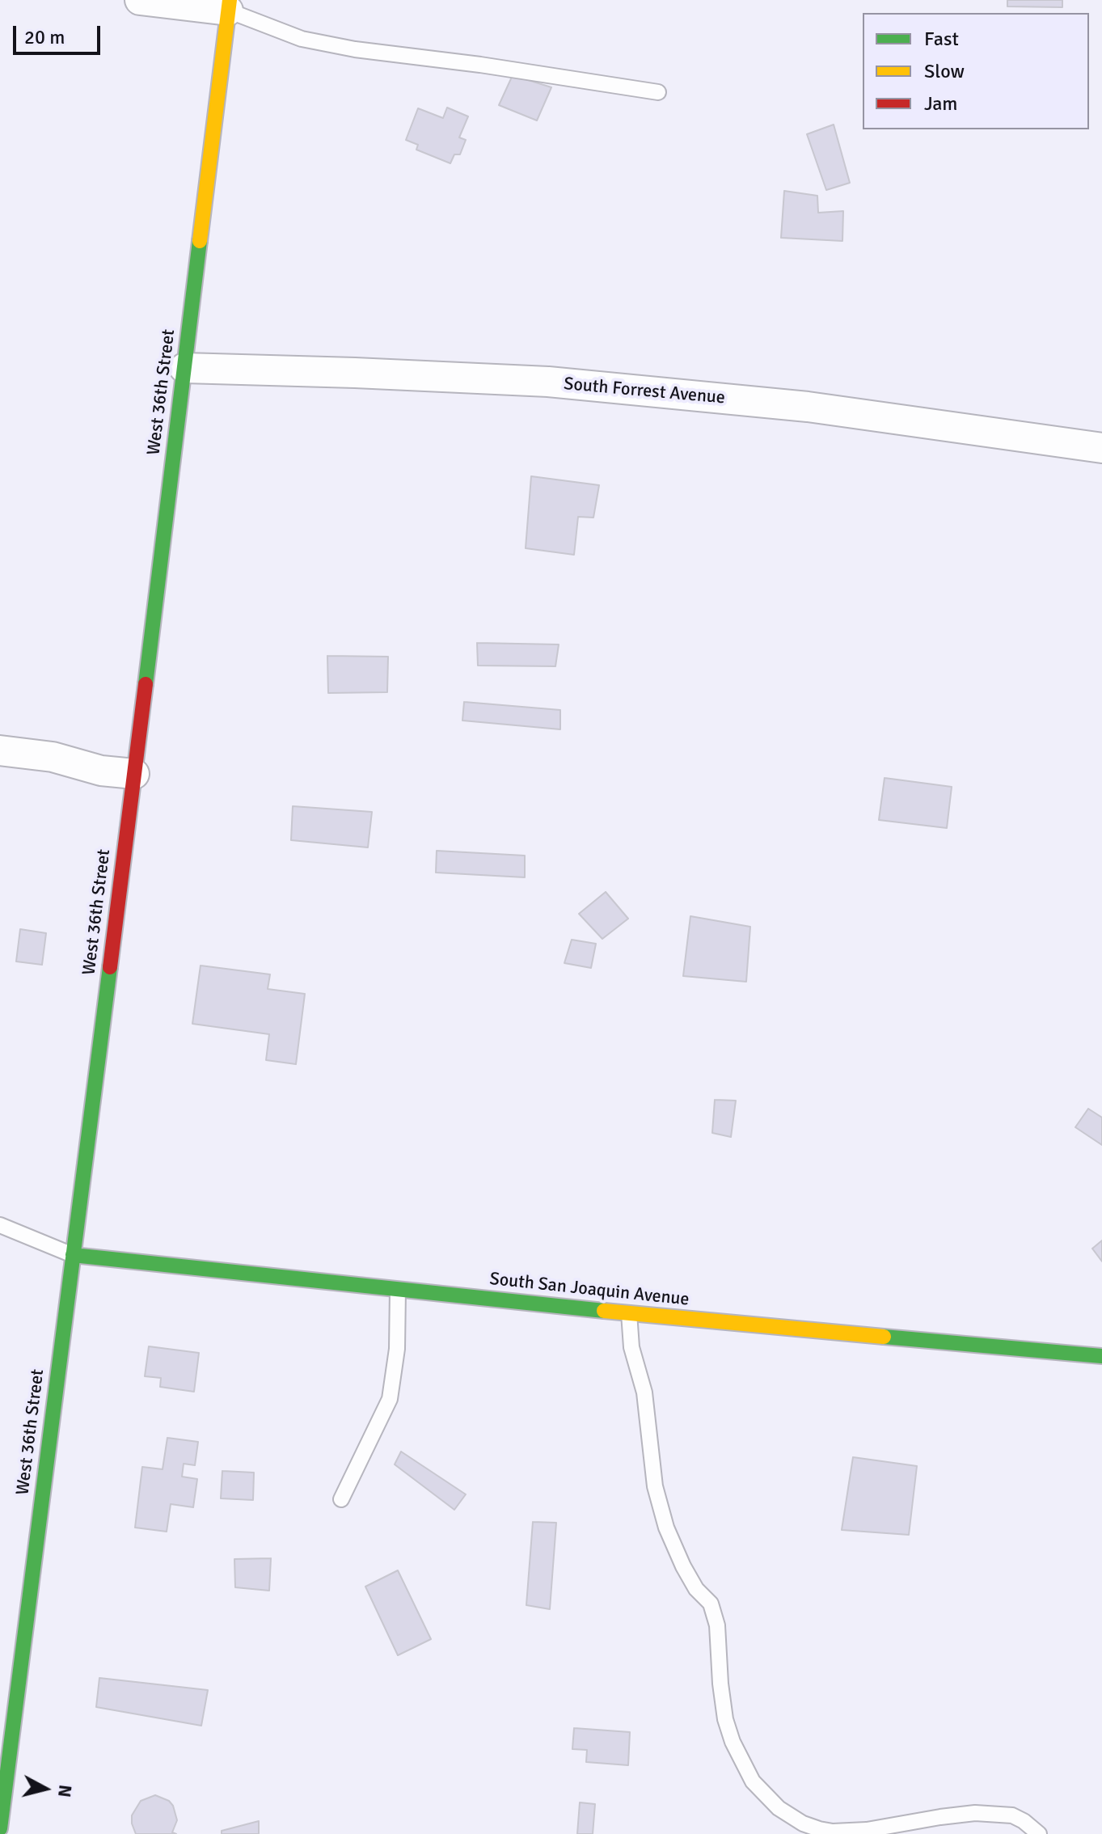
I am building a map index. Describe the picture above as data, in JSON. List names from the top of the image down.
{
  "streets": {
    "street": ["South Forrest Avenue", "West 36th Street", "South San Joaquin Avenue"]
  },
  "crossings": [
    ["South Forrest Avenue", "West 36th Street"],
    ["West 36th Street", "South San Joaquin Avenue"]
  ],
  "legend": ["Fast", "Slow", "Jam"],
  "scale_bar": "20 m",
  "north": "right"
}
